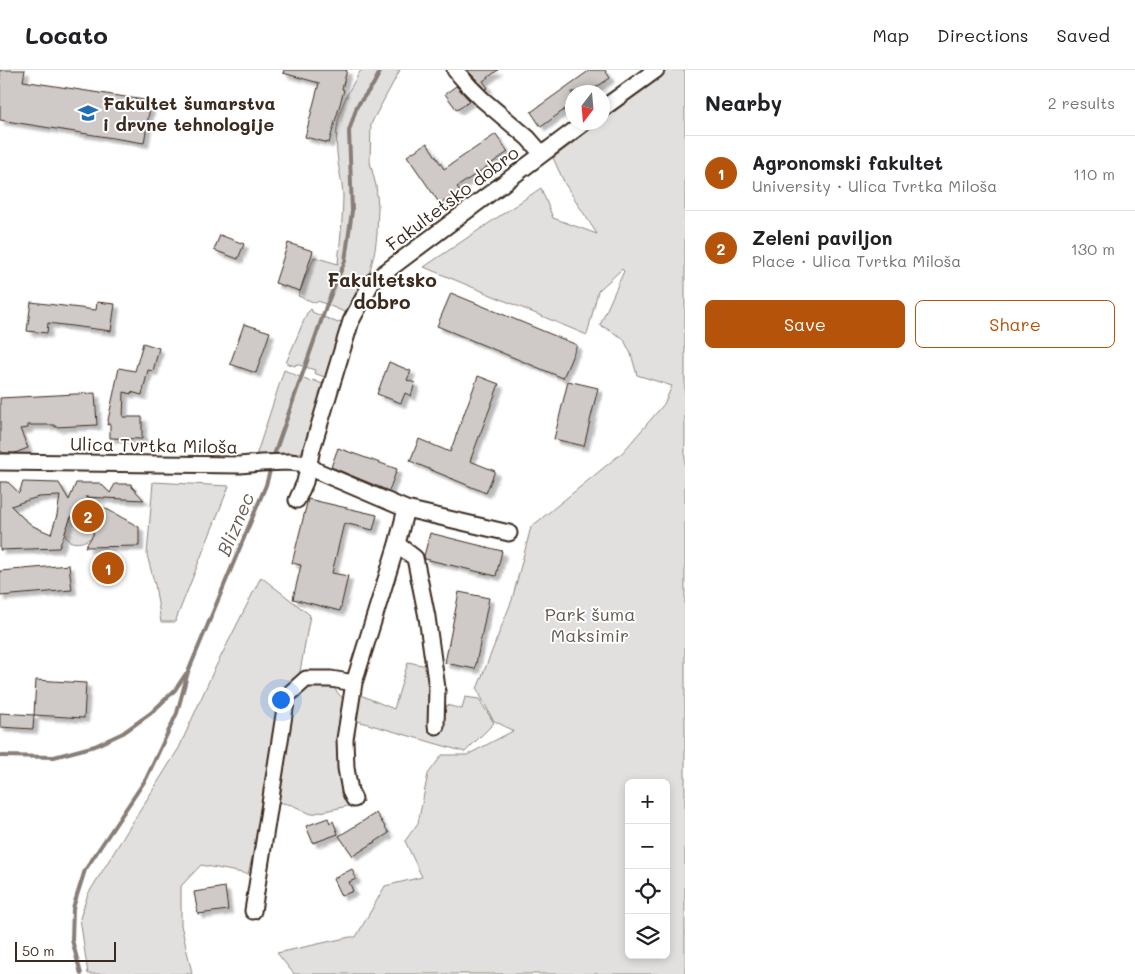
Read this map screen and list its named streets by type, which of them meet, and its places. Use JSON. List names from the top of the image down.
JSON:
{
  "streets": {
    "street": ["Fakultetsko dobro", "Ulica Tvrtka Miloša"]
  },
  "crossings": [
    ["Fakultetsko dobro", "Ulica Tvrtka Miloša"]
  ],
  "districts": ["Fakultetsko dobro"],
  "water": ["Bliznec"],
  "parks": ["Park šuma Maksimir"],
  "places": {
    "school or university": ["Fakultet šumarstva i drvne tehnologije"]
  },
  "scale_bar": "50 m",
  "north": "bottom",
  "page": {
    "header": "Locato",
    "nav": ["Map", "Directions", "Saved"],
    "heading": ["Nearby", "2 results"],
    "list": [
      {
        "mark": "1",
        "name": "Agronomski fakultet",
        "note": "University · Ulica Tvrtka Miloša",
        "value": "110 m"
      },
      {
        "mark": "2",
        "name": "Zeleni paviljon",
        "note": "Place · Ulica Tvrtka Miloša",
        "value": "130 m"
      }
    ],
    "buttons": ["Save", "Share"],
    "pins": ["2", "1"],
    "map_buttons": ["+", "−"],
    "scale": "50 m"
  }
}
